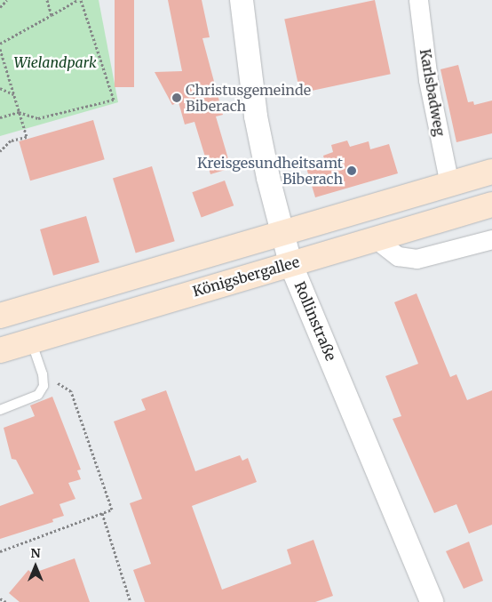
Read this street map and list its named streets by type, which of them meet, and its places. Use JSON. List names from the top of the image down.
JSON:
{
  "streets": {
    "main road": ["Königsbergallee"],
    "street": ["Karlsbadweg", "Rollinstraße"]
  },
  "crossings": [
    ["Königsbergallee", "Rollinstraße"]
  ],
  "parks": ["Wielandpark"],
  "places": ["Christusgemeinde Biberach", "Kreisgesundheitsamt Biberach"],
  "north": "top"
}
